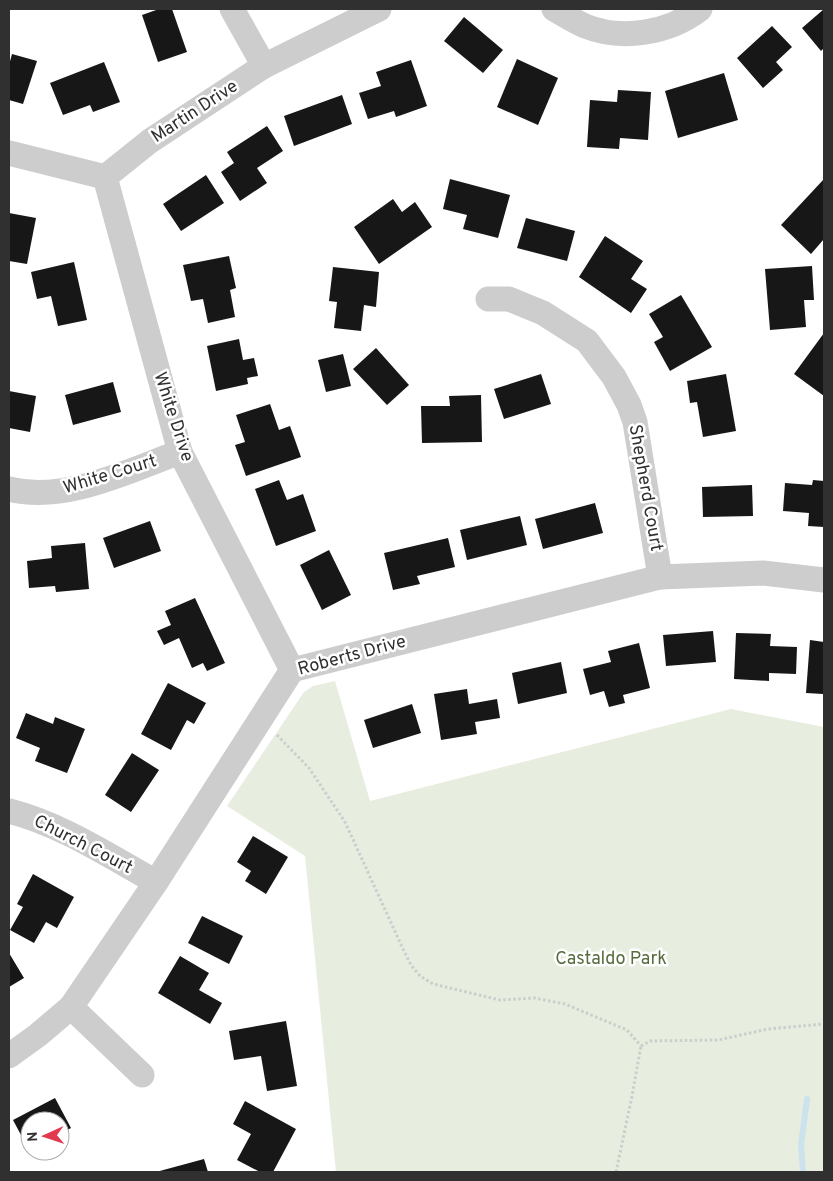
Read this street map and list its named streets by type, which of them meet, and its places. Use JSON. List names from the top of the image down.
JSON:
{
  "streets": {
    "street": [
      "Martin Drive",
      "White Drive",
      "White Court",
      "Shepherd Court",
      "Roberts Drive",
      "Church Court"
    ]
  },
  "crossings": [
    ["Martin Drive", "White Drive"],
    ["White Drive", "White Court"],
    ["White Drive", "Roberts Drive"],
    ["Shepherd Court", "Roberts Drive"],
    ["Roberts Drive", "Church Court"]
  ],
  "parks": ["Castaldo Park"],
  "north": "left"
}
